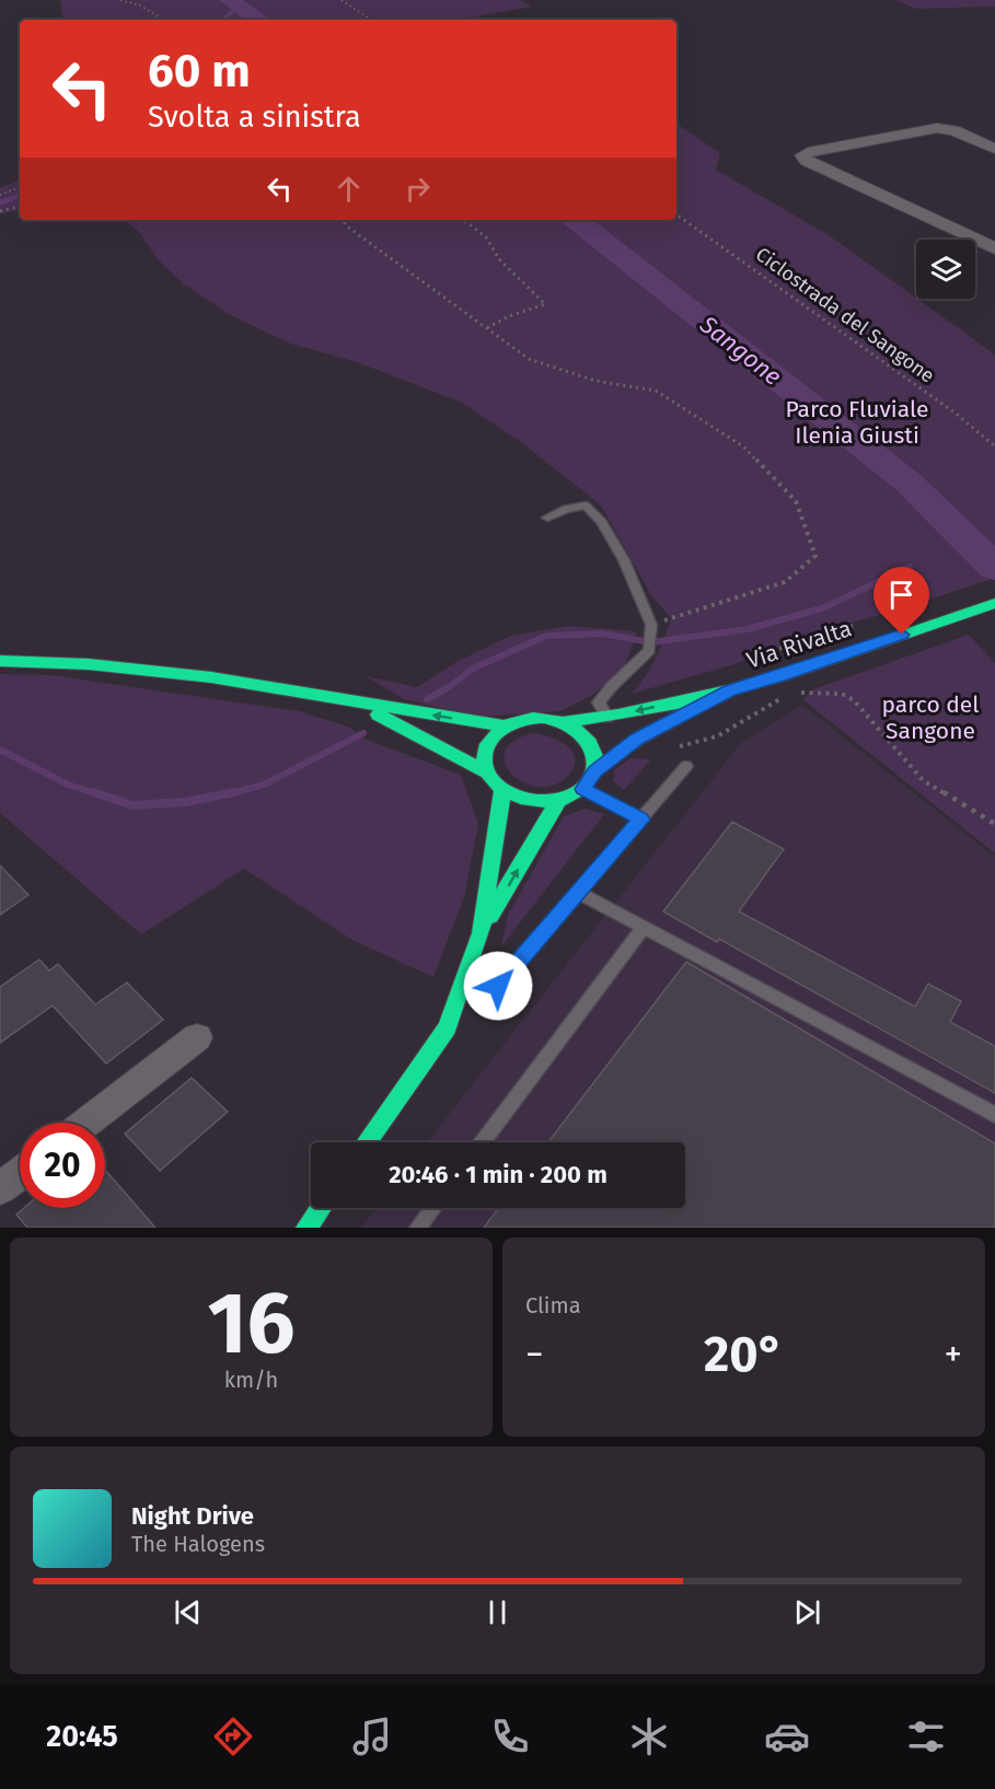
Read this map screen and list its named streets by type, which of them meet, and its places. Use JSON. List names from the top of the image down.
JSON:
{
  "streets": {
    "main road": ["Via Rivalta"],
    "path": ["Ciclostrada del Sangone"]
  },
  "water": ["Sangone"],
  "parks": ["Parco Fluviale Ilenia Giusti", "parco del Sangone"],
  "page": {
    "turn": ["60 m", "Svolta a sinistra"],
    "limit": "20",
    "trip": "20:46 · 1 min · 200 m",
    "tile": [
      ["16", "km/h"],
      "Clima"
    ],
    "heat": ["−", "20°", "+"],
    "song": ["Night Drive", "The Halogens"],
    "tabs": "20:45"
  }
}
